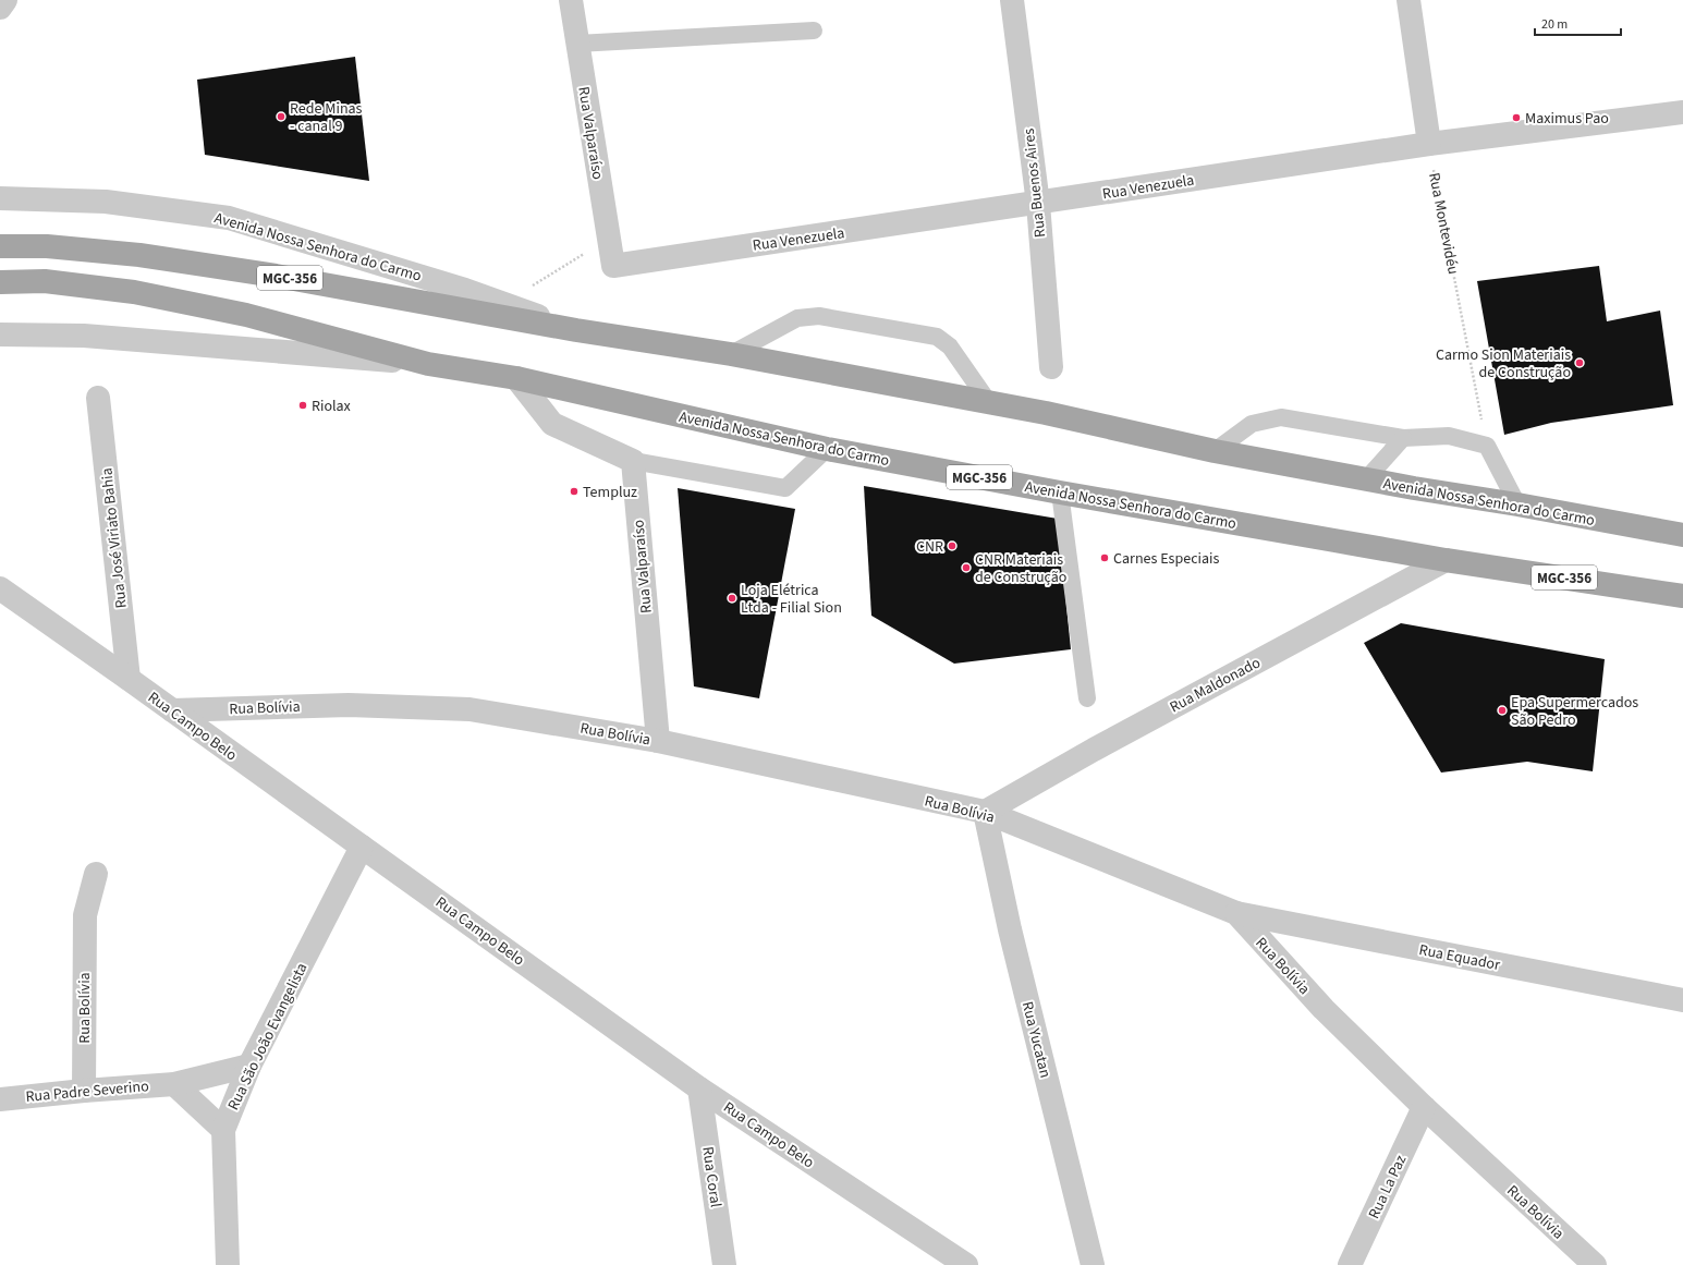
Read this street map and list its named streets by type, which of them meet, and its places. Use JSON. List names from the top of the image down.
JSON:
{
  "streets": {
    "main road": ["Avenida Nossa Senhora do Carmo", "MGC-356"],
    "street": [
      "Rua Valparaíso",
      "Rua Buenos Aires",
      "Rua Venezuela",
      "Rua José Viriato Bahia",
      "Rua Maldonado",
      "Rua Bolívia",
      "Rua Campo Belo",
      "Rua Equador",
      "Rua São João Evangelista",
      "Rua Yucatan",
      "Rua Padre Severino",
      "Rua Coral",
      "Rua La Paz"
    ],
    "path": ["Rua Montevidéu"]
  },
  "crossings": [
    ["Rua Valparaíso", "Rua Venezuela"],
    ["Rua Valparaíso", "Rua Bolívia"],
    ["Rua Buenos Aires", "Rua Venezuela"],
    ["Rua Venezuela", "Rua Montevidéu"],
    ["Avenida Nossa Senhora do Carmo", "Rua Maldonado"],
    ["Rua José Viriato Bahia", "Rua Campo Belo"],
    ["Rua Maldonado", "Rua Bolívia"],
    ["Rua Maldonado", "Rua Yucatan"],
    ["Rua Bolívia", "Rua Campo Belo"],
    ["Rua Bolívia", "Rua Equador"],
    ["Rua Bolívia", "Rua Yucatan"],
    ["Rua Bolívia", "Rua Padre Severino"],
    ["Rua Bolívia", "Rua La Paz"],
    ["Rua Campo Belo", "Rua São João Evangelista"],
    ["Rua Campo Belo", "Rua Coral"],
    ["Rua São João Evangelista", "Rua Padre Severino"]
  ],
  "places": [
    "Rede Minas - canal 9",
    "Maximus Pao",
    "Carmo Sion Materiais de Construção",
    "Riolax",
    "Templuz",
    "CNR",
    "Carnes Especiais",
    "CNR Materiais de Construção",
    "Loja Elétrica Ltda - Filial Sion",
    "Epa Supermercados São Pedro"
  ],
  "scale_bar": "20 m"
}
